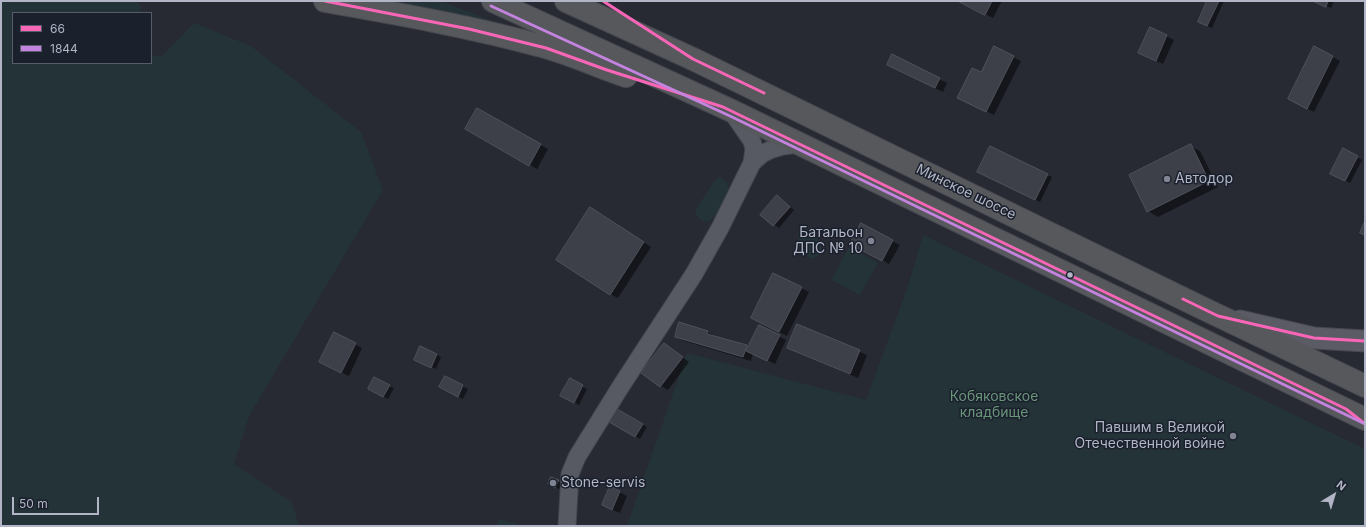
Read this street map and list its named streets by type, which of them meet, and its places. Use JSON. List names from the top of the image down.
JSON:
{
  "streets": {
    "highway": ["Минское шоссе"]
  },
  "parks": ["Кобяковское кладбище"],
  "places": [
    "Автодор",
    "Батальон ДПС № 10",
    "Павшим в Великой Отечественной войне",
    "Stone-servis"
  ],
  "lines": ["transit line 66", "transit line 1844"],
  "legend": ["66", "1844"],
  "scale_bar": "50 m",
  "north": "top right"
}
